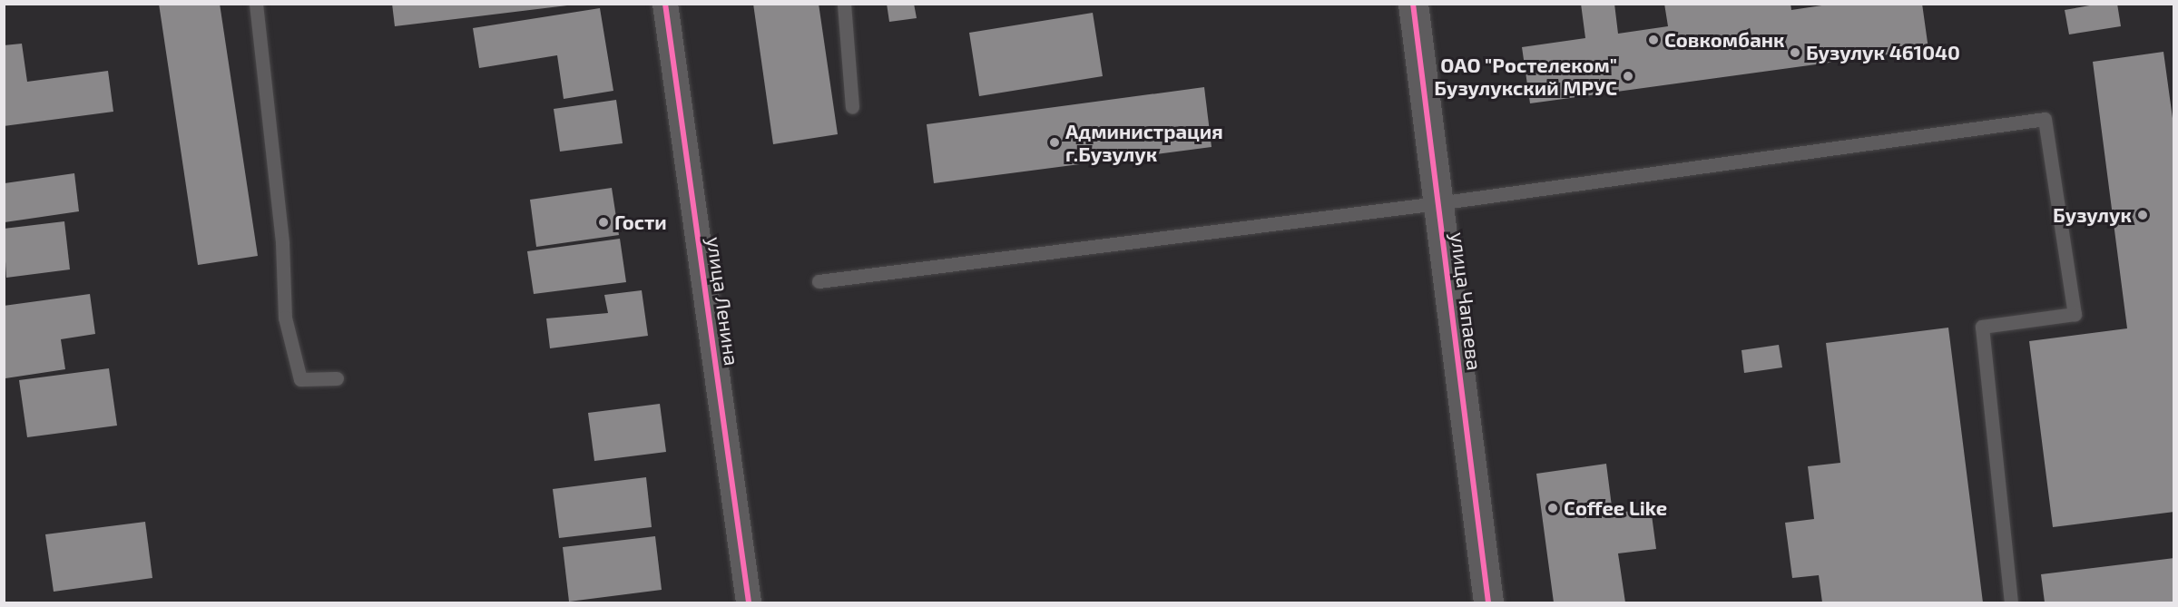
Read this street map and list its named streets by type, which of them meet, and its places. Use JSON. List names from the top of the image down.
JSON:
{
  "streets": {
    "street": ["улица Ленина", "улица Чапаева"]
  },
  "places": [
    "Совкомбанк",
    "Бузулук 461040",
    "ОАО \"Ростелеком\" Бузулукский МРУС",
    "Администрация г.Бузулук",
    "Бузулук",
    "Гости",
    "Coffee Like"
  ]
}
